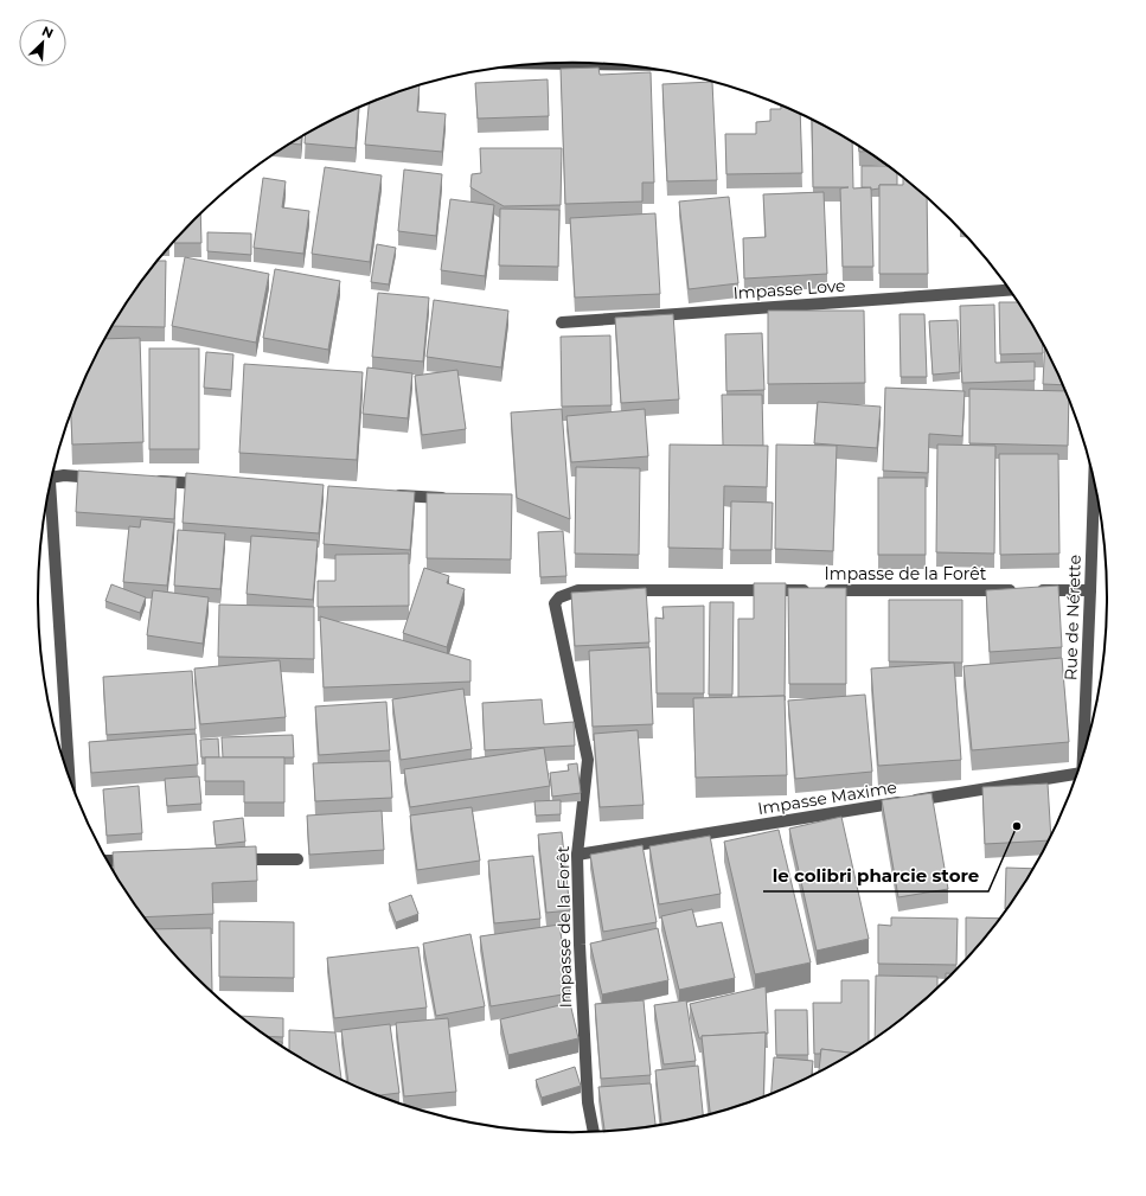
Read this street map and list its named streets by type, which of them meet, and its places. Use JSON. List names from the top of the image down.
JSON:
{
  "streets": {
    "street": [
      "Impasse Love",
      "Impasse de la Forêt",
      "Rue de Nérette",
      "Impasse Maxime"
    ]
  },
  "crossings": [
    ["Impasse de la Forêt", "Rue de Nérette"],
    ["Impasse de la Forêt", "Impasse Maxime"]
  ],
  "places": ["le colibri pharcie store"],
  "north": "top right"
}
